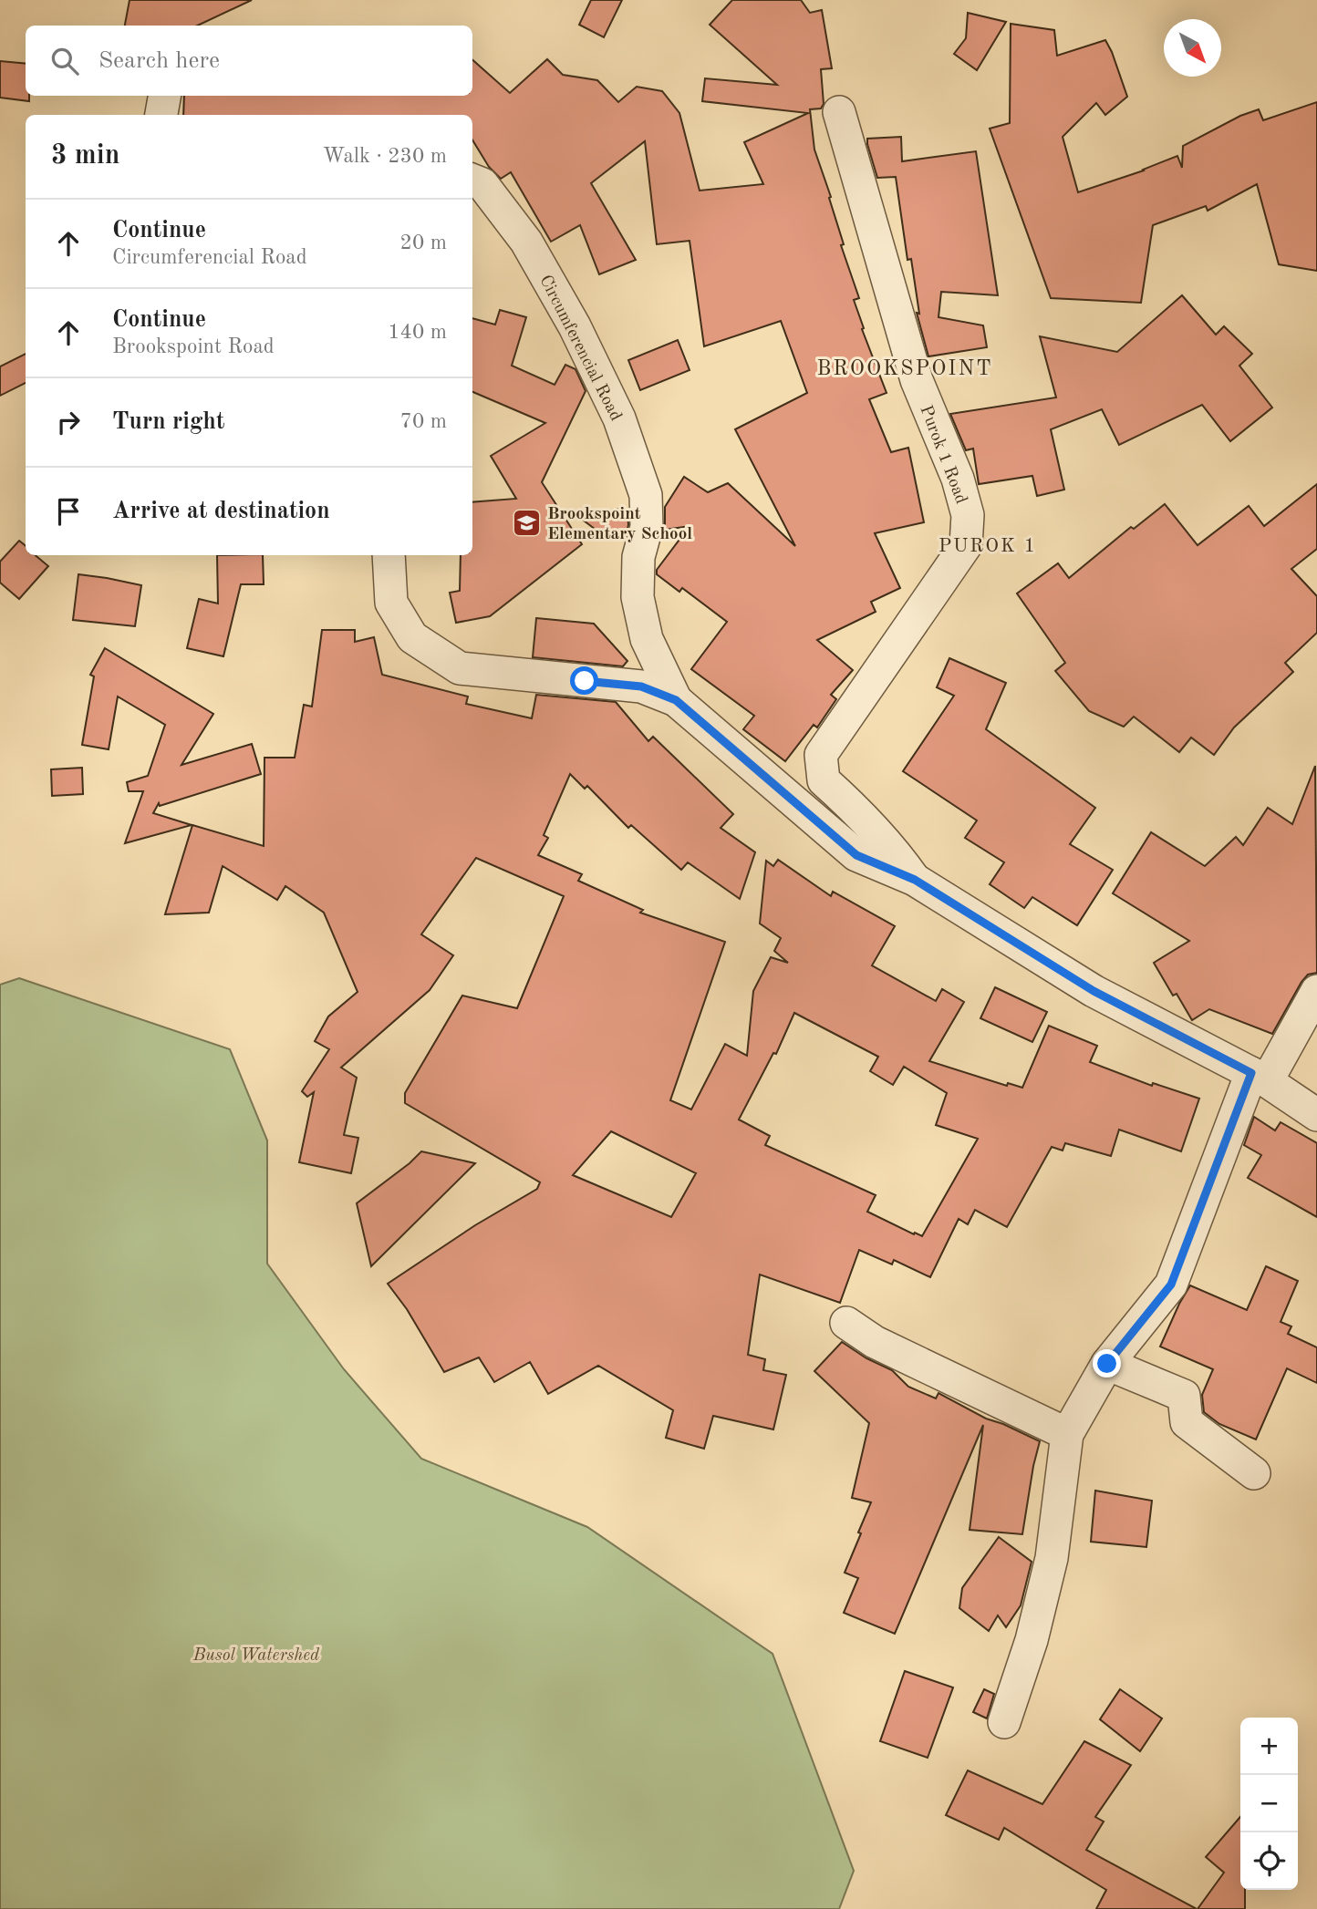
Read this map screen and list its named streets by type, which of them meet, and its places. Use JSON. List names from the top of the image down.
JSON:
{
  "streets": {
    "street": ["Circumferencial Road", "Purok 1 Road"]
  },
  "districts": ["BROOKSPOINT", "PUROK 1"],
  "parks": ["Busol Watershed"],
  "places": {
    "school or university": ["Brookspoint Elementary School"]
  },
  "north": "bottom right",
  "page": {
    "search": "Search here",
    "heading": ["3 min", "Walk · 230 m"],
    "list": [
      ["Continue", "Circumferencial Road", "20 m"],
      ["Continue", "Brookspoint Road", "140 m"],
      ["Turn right", "70 m"],
      "Arrive at destination"
    ],
    "map_buttons": ["+", "−"]
  }
}
